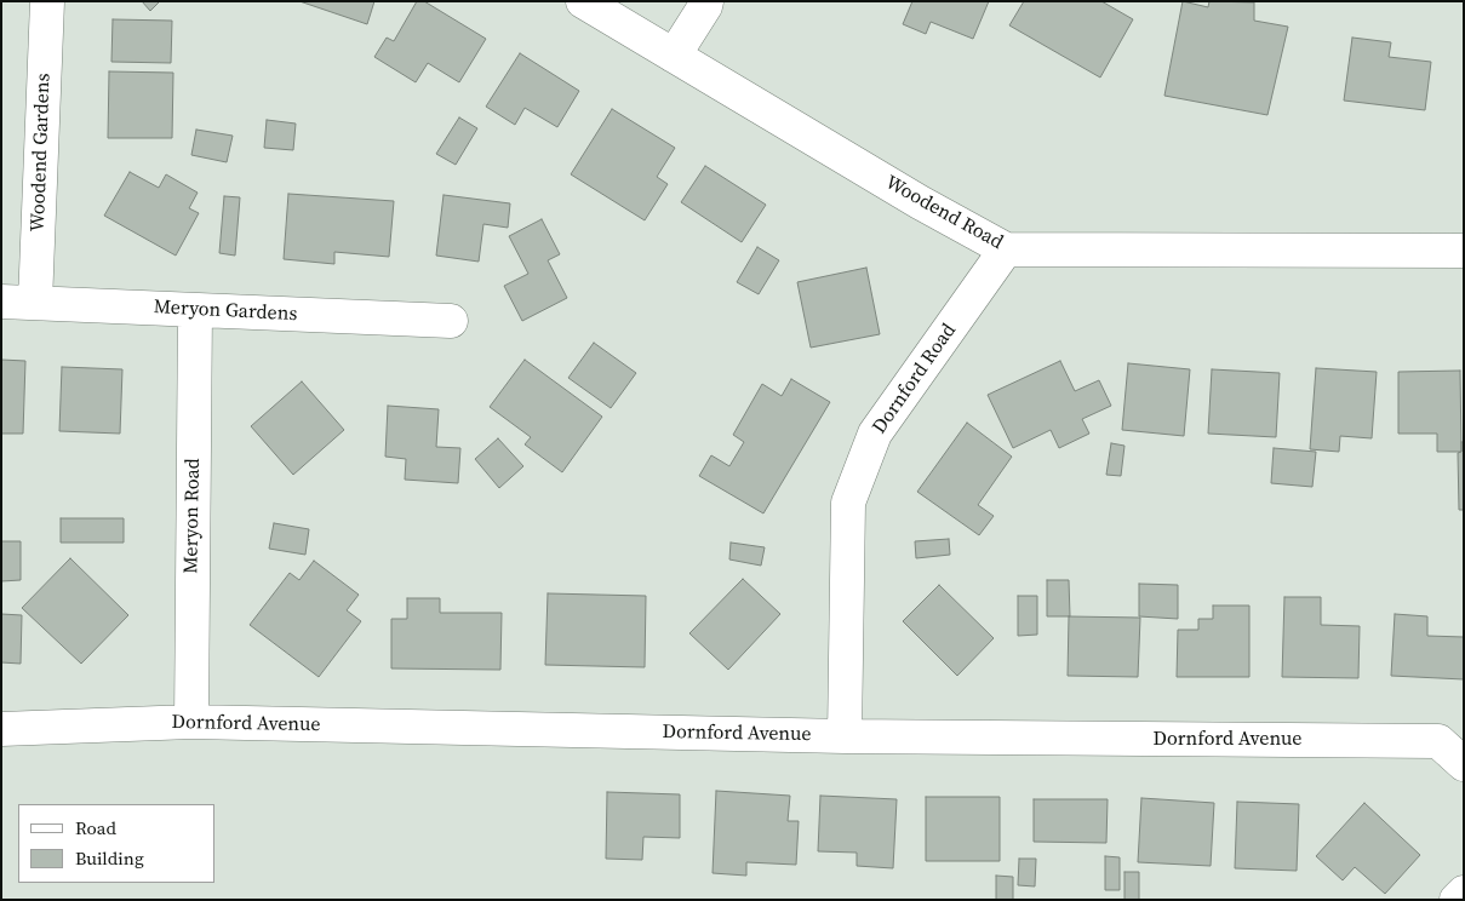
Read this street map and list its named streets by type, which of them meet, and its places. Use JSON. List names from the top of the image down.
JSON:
{
  "streets": {
    "street": [
      "Woodend Gardens",
      "Woodend Road",
      "Meryon Gardens",
      "Dornford Road",
      "Meryon Road",
      "Dornford Avenue"
    ]
  },
  "crossings": [
    ["Woodend Gardens", "Meryon Gardens"],
    ["Woodend Road", "Dornford Road"],
    ["Meryon Gardens", "Meryon Road"],
    ["Dornford Road", "Dornford Avenue"],
    ["Meryon Road", "Dornford Avenue"]
  ],
  "legend": ["Road", "Building"]
}
